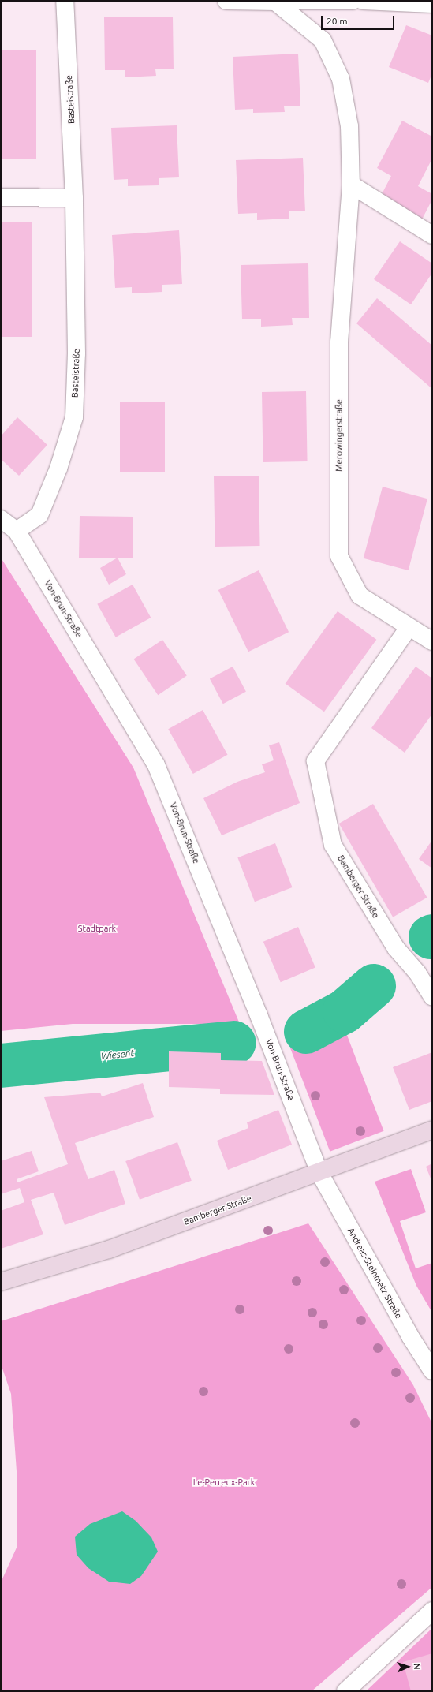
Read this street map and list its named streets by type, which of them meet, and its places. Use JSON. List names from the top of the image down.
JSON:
{
  "streets": {
    "street": [
      "Basteistraße",
      "Merowingerstraße",
      "Von-Brun-Straße",
      "Bamberger Straße",
      "Andreas-Steinmetz-Straße"
    ]
  },
  "crossings": [
    ["Basteistraße", "Von-Brun-Straße"],
    ["Merowingerstraße", "Bamberger Straße"],
    ["Von-Brun-Straße", "Bamberger Straße"],
    ["Von-Brun-Straße", "Andreas-Steinmetz-Straße"],
    ["Bamberger Straße", "Andreas-Steinmetz-Straße"]
  ],
  "water": ["Wiesent"],
  "parks": ["Stadtpark", "Le-Perreux-Park"],
  "scale_bar": "20 m",
  "north": "right"
}
